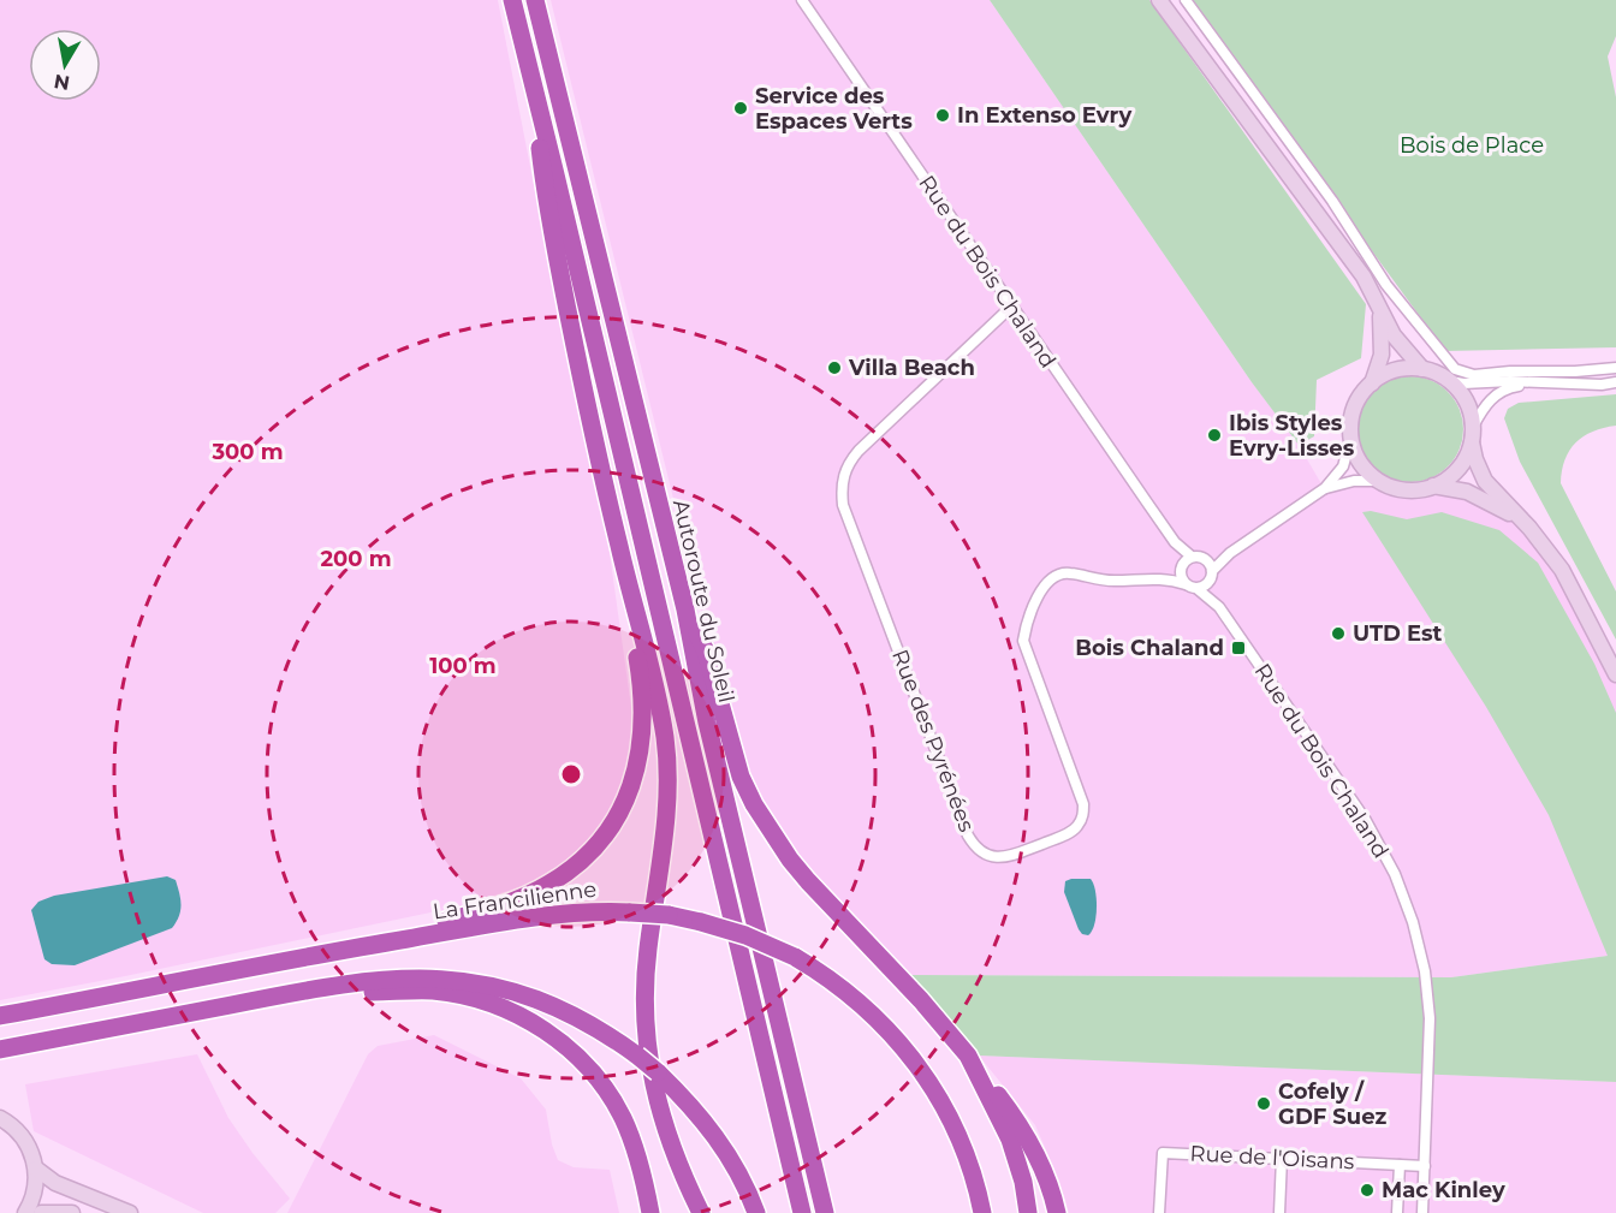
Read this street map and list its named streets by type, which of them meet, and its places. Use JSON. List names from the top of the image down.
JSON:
{
  "streets": {
    "highway": ["Autoroute du Soleil", "La Francilienne"],
    "street": ["Rue du Bois Chaland", "Rue des Pyrénées", "Rue de l'Oisans"]
  },
  "crossings": [
    ["Rue du Bois Chaland", "Rue des Pyrénées"],
    ["Rue du Bois Chaland", "Rue de l'Oisans"]
  ],
  "parks": ["Bois de Place"],
  "places": {
    "other": [
      "Service des Espaces Verts",
      "In Extenso Evry",
      "Villa Beach",
      "Ibis Styles Evry-Lisses",
      "UTD Est",
      "Cofely / GDF Suez",
      "Mac Kinley"
    ],
    "transit": ["Bois Chaland"]
  },
  "north": "bottom",
  "rings": ["300 m", "200 m", "100 m"]
}
